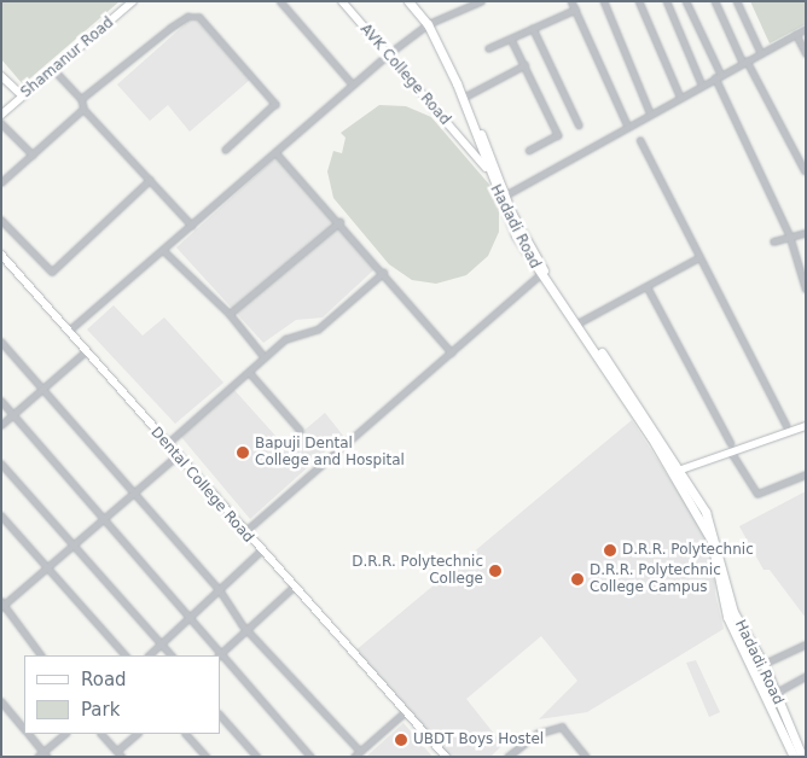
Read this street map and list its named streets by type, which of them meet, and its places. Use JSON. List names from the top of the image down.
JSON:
{
  "streets": {
    "main road": ["Hadadi Road"],
    "street": ["Shamanur Road", "AVK College Road", "Dental College Road"]
  },
  "crossings": [
    ["AVK College Road", "Hadadi Road"]
  ],
  "places": [
    "Bapuji Dental College and Hospital",
    "D.R.R. Polytechnic",
    "D.R.R. Polytechnic College",
    "D.R.R. Polytechnic College Campus",
    "UBDT Boys Hostel"
  ],
  "legend": ["Road", "Park"]
}
